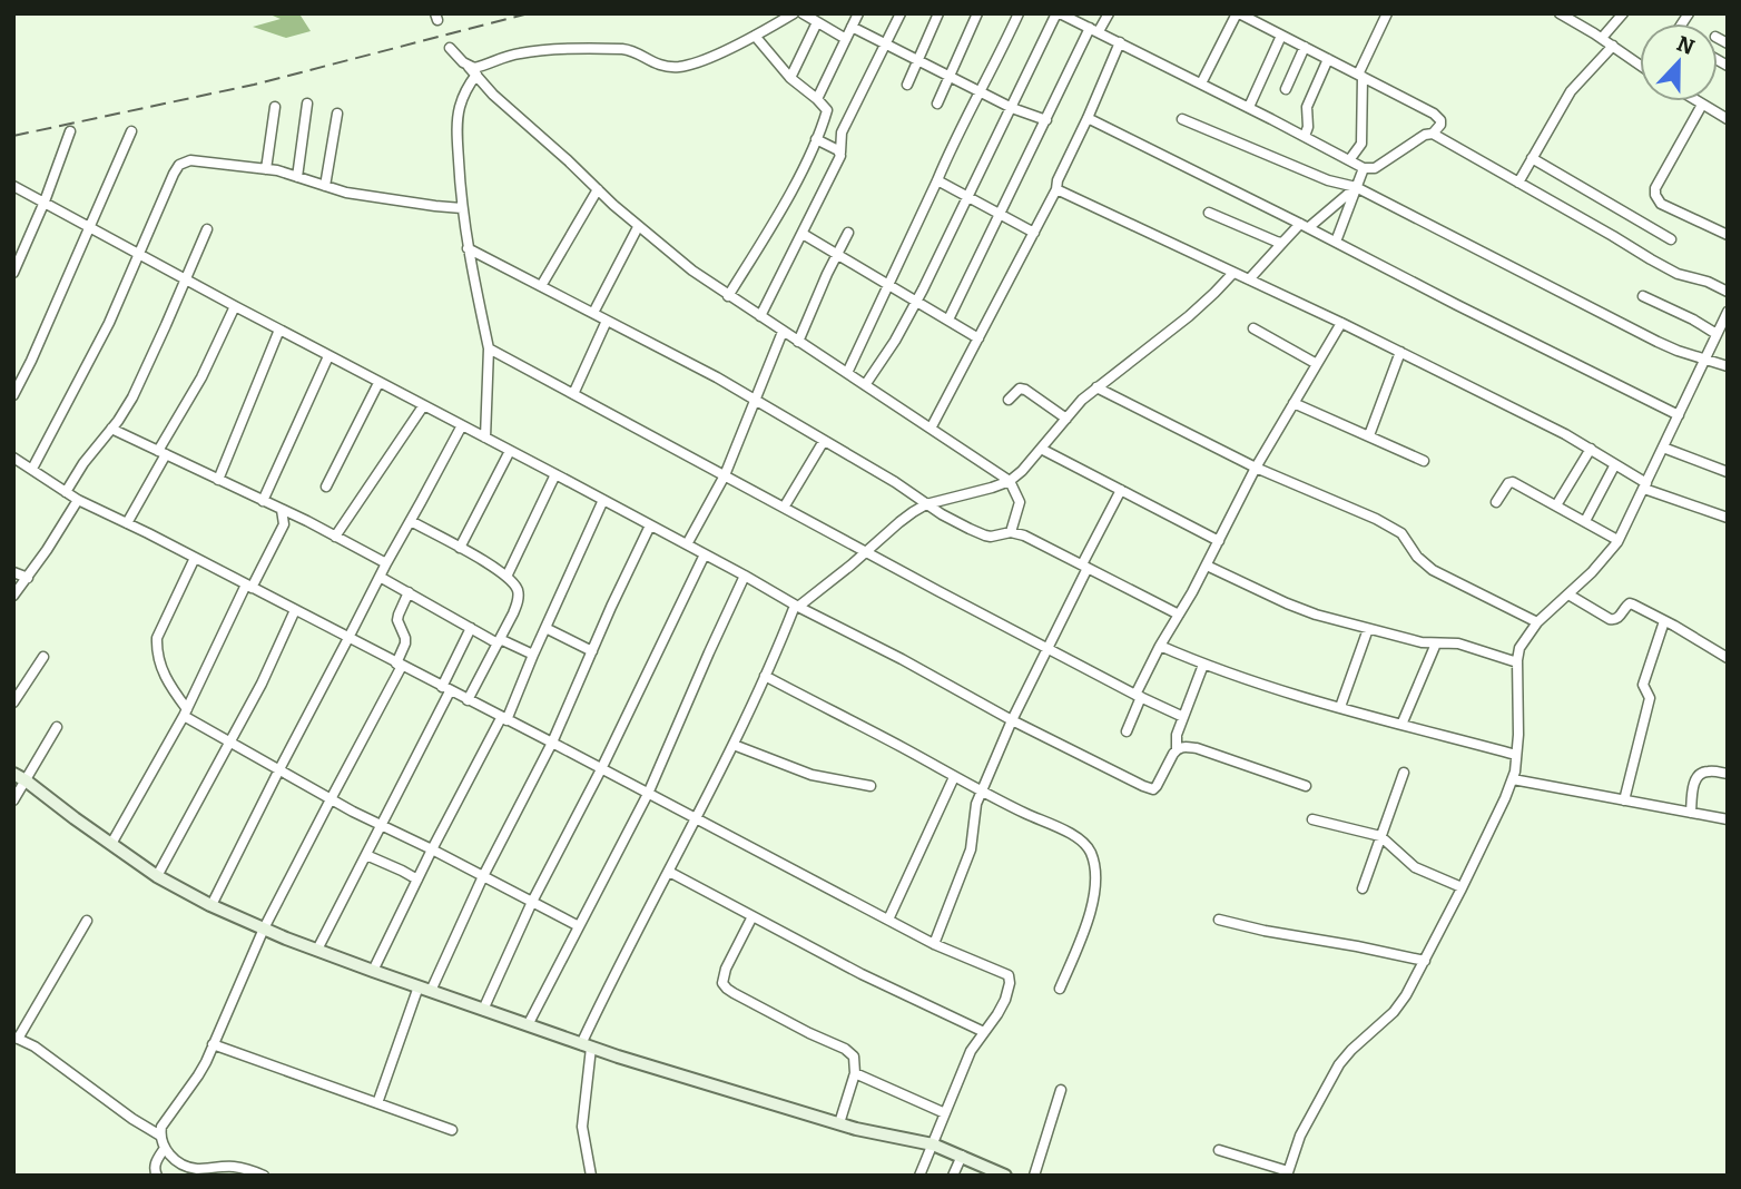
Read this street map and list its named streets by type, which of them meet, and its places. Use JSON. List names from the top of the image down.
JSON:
{
  "north": "top"
}
